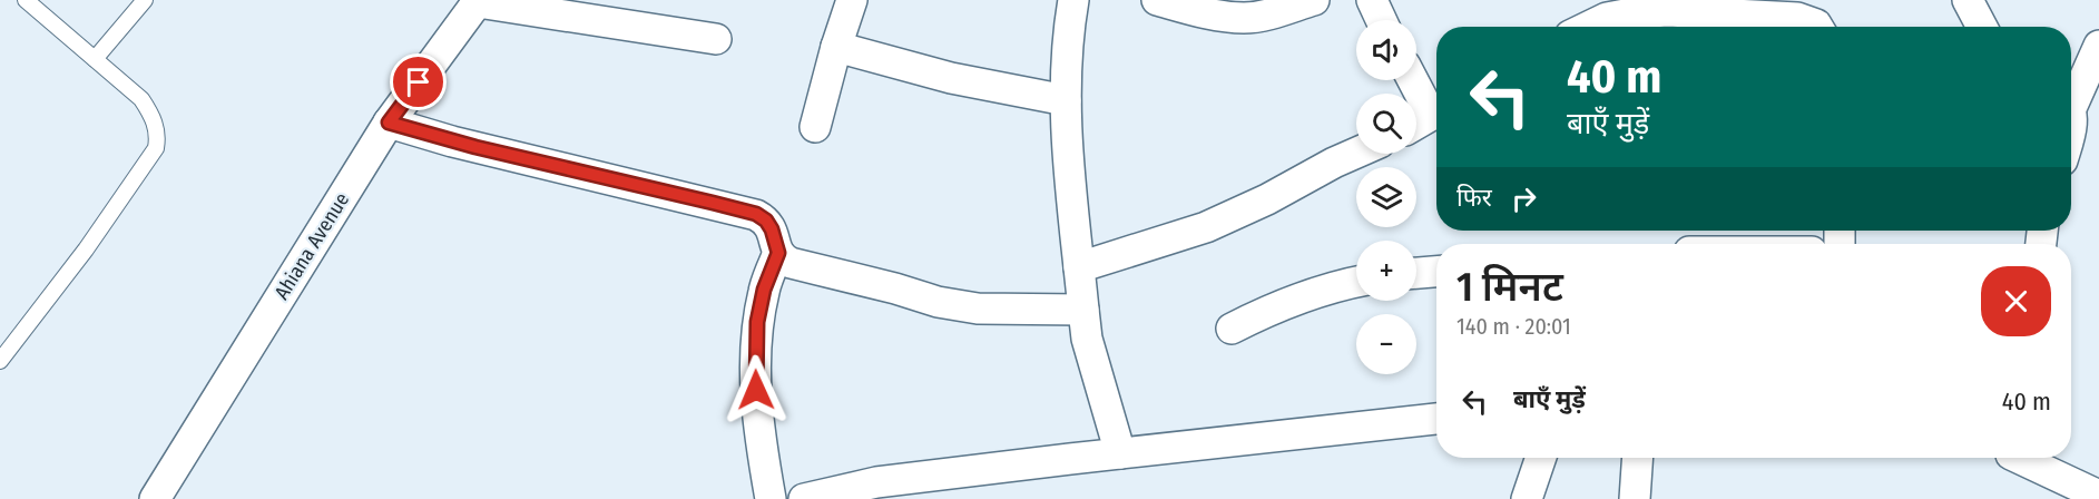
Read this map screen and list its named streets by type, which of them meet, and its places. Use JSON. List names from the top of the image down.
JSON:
{
  "streets": {
    "street": ["Ahiana Avenue"]
  },
  "page": {
    "map_buttons": ["+", "−"],
    "turn": ["40 m", "बाएँ मुड़ें"],
    "then": "फिर",
    "heading": ["1 मिनट", "140 m · 20:01"],
    "list": [
      {
        "name": "बाएँ मुड़ें",
        "value": "40 m"
      }
    ]
  }
}
